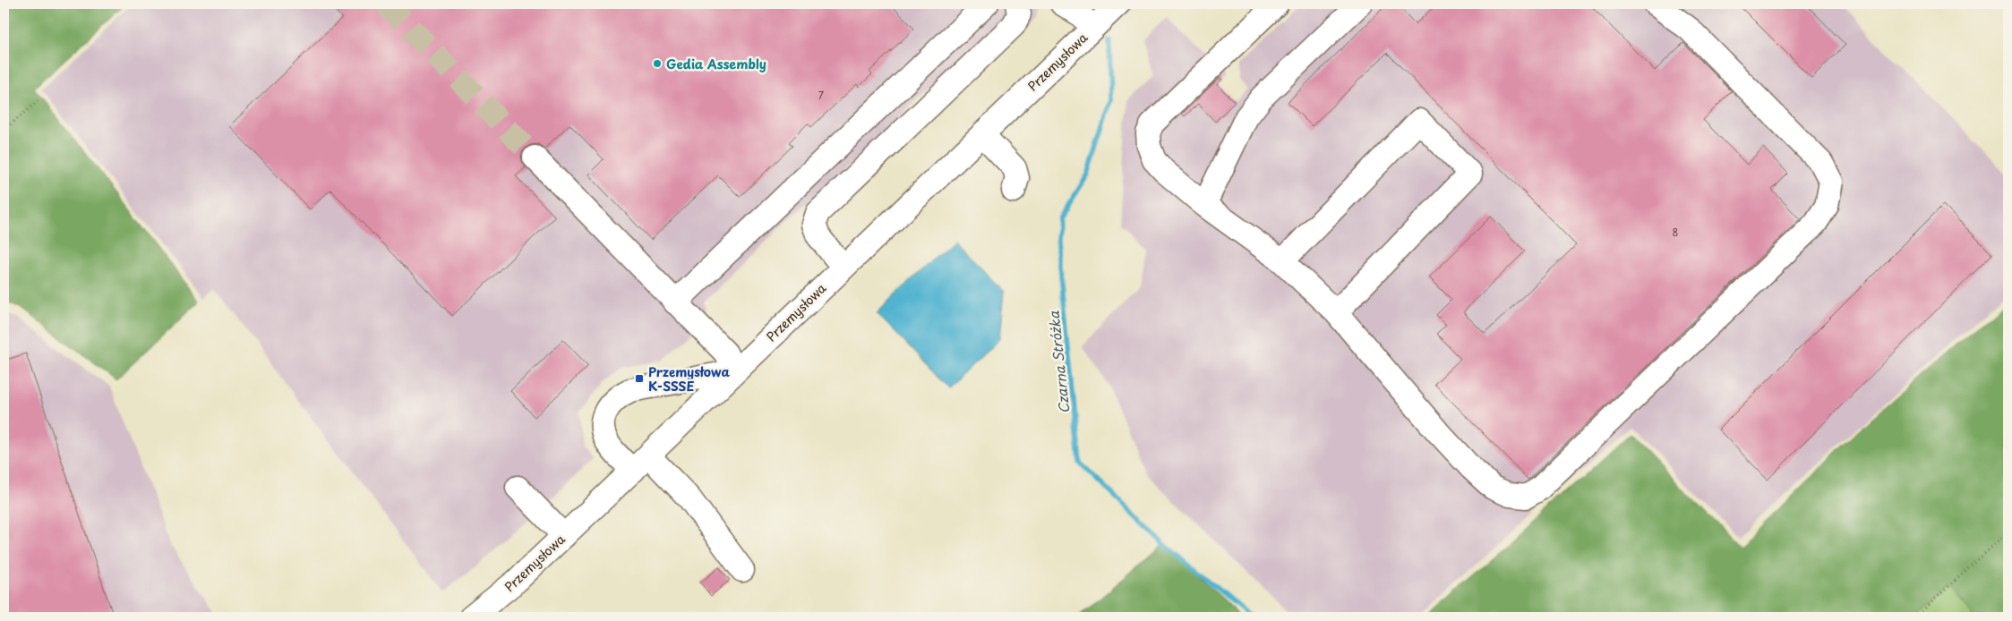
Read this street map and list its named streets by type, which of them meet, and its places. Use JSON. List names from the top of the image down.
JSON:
{
  "streets": {
    "street": ["Przemysłowa"]
  },
  "water": ["Czarna Stróżka"],
  "places": {
    "other": ["Gedia Assembly"],
    "transit": ["Przemysłowa K-SSSE"]
  },
  "house_numbers": ["7", "8"]
}
